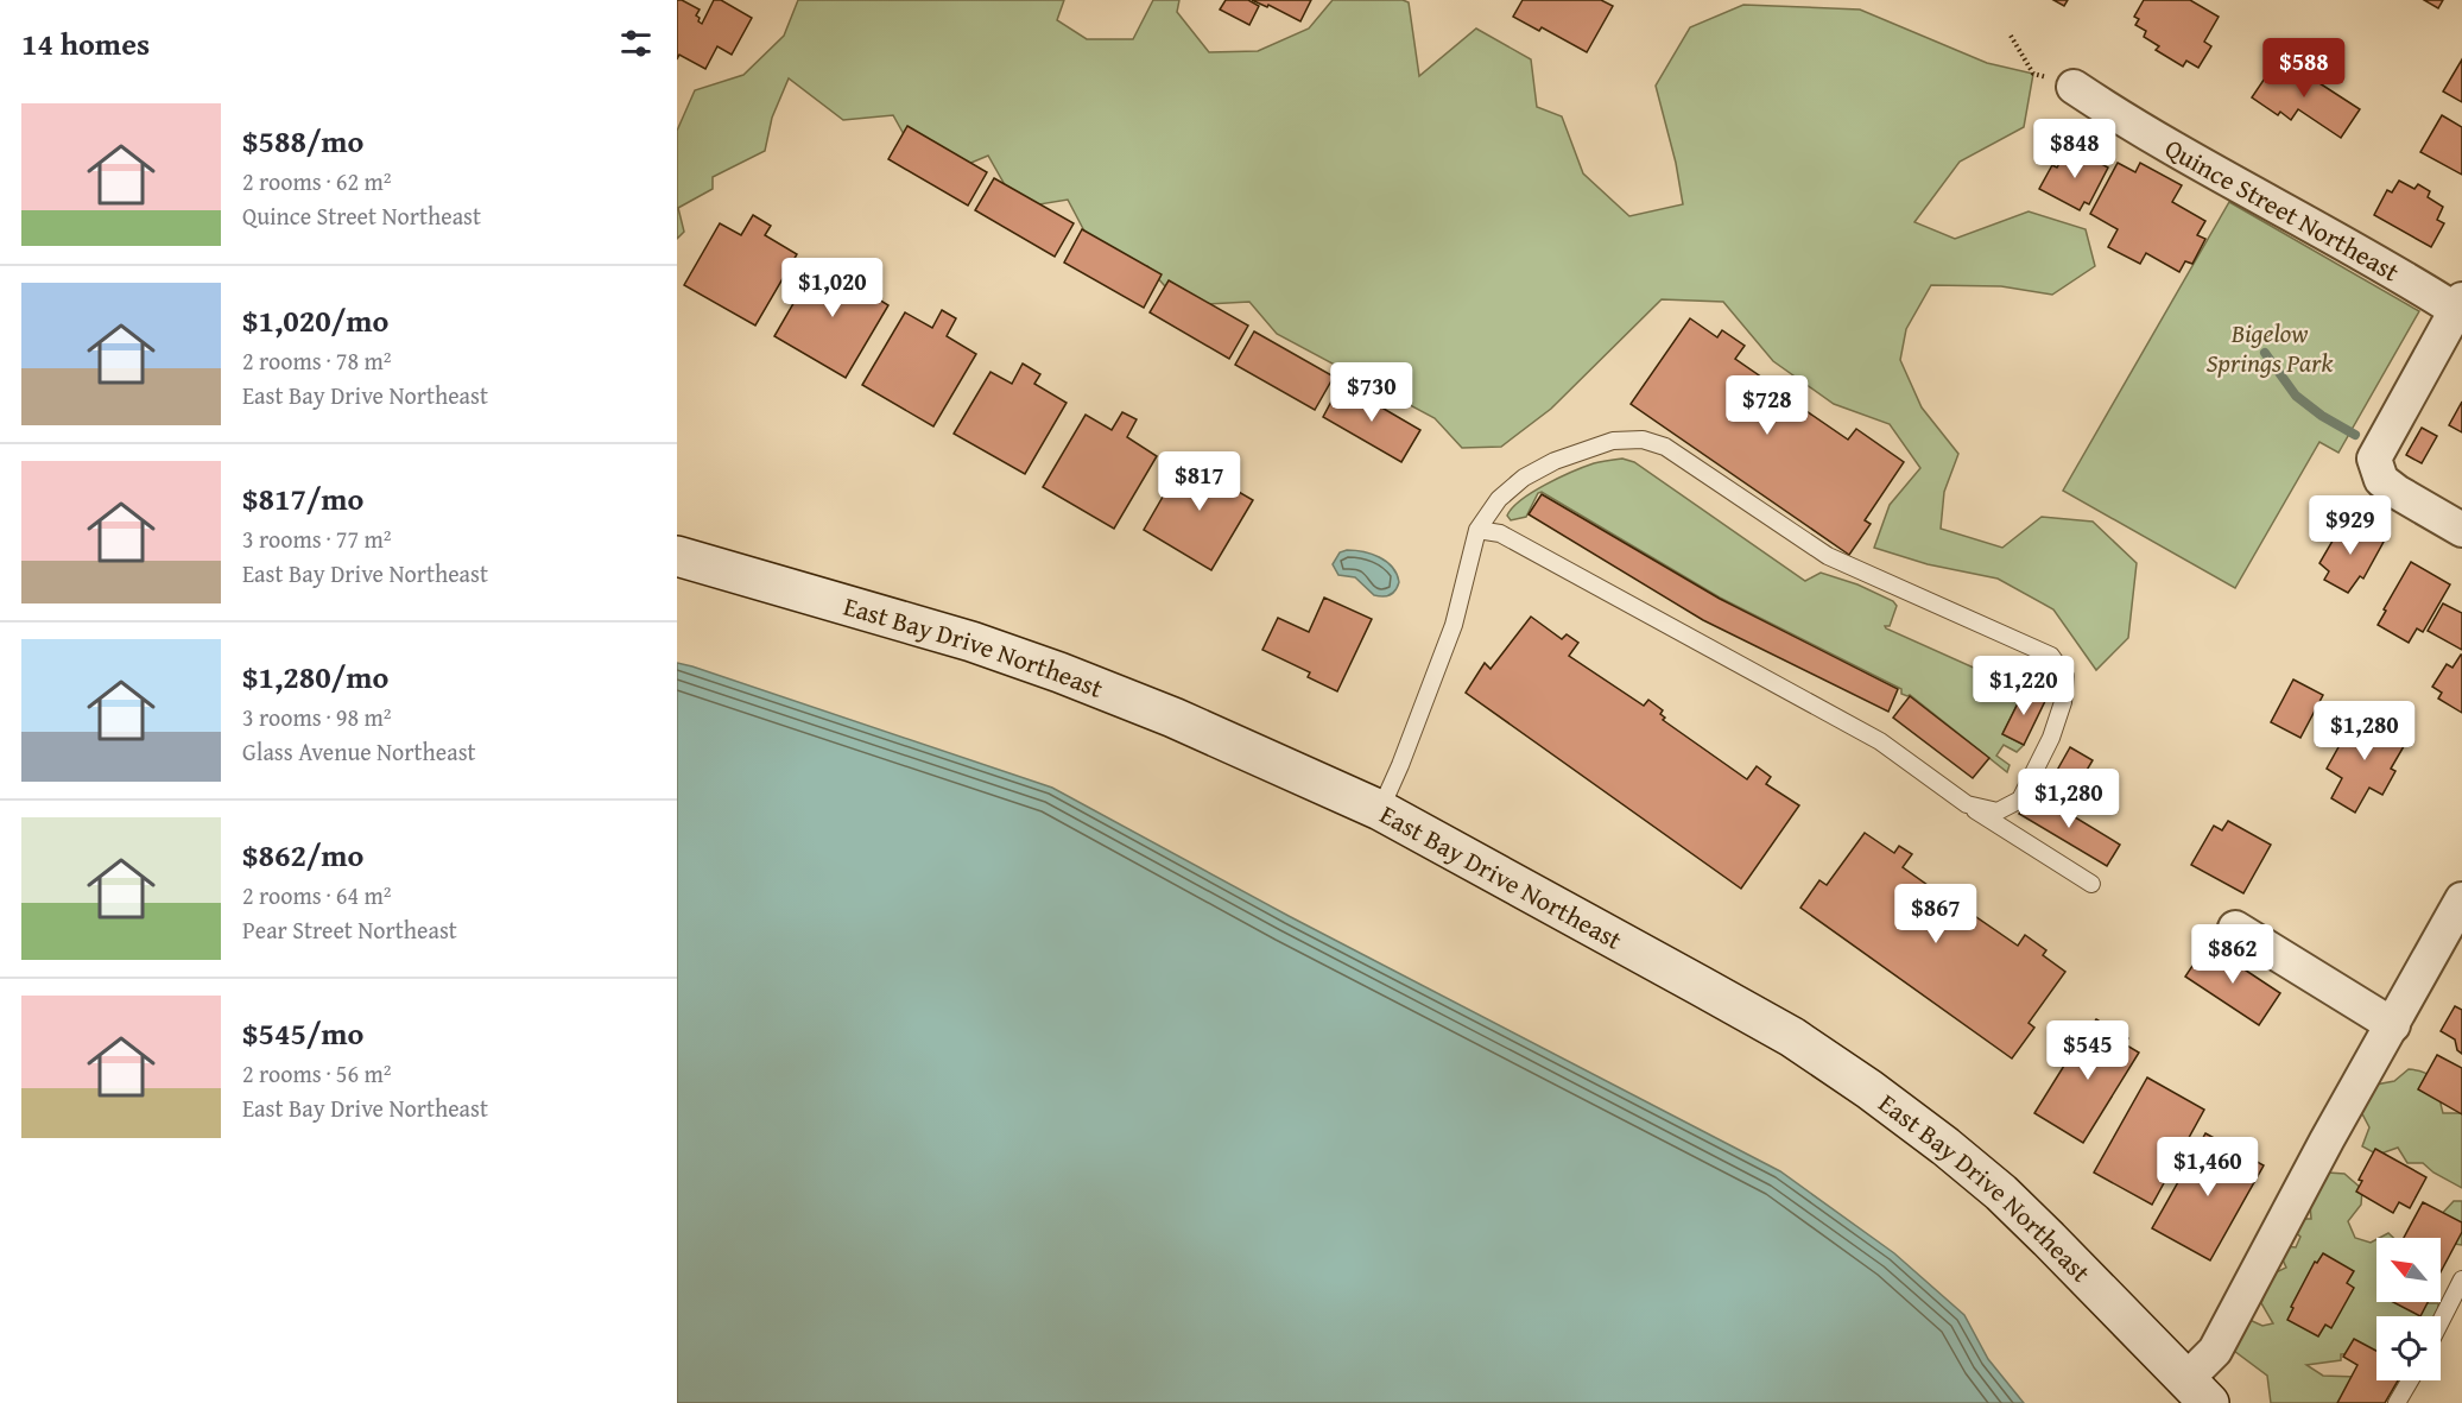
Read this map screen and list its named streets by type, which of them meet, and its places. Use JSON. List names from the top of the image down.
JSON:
{
  "streets": {
    "street": ["Quince Street Northeast", "East Bay Drive Northeast"]
  },
  "parks": ["Bigelow Springs Park"],
  "north": "top left",
  "page": {
    "heading": "14 homes",
    "price": [
      "$588",
      "$848",
      "$1,020",
      "$730",
      "$728",
      "$817",
      "$929",
      "$1,220",
      "$1,280",
      "$1,280",
      "$867",
      "$862",
      "$545",
      "$1,460"
    ],
    "list": [
      {
        "name": "$588/mo",
        "note": "2 rooms · 62 m² · Quince Street Northeast"
      },
      {
        "name": "$1,020/mo",
        "note": "2 rooms · 78 m² · East Bay Drive Northeast"
      },
      {
        "name": "$817/mo",
        "note": "3 rooms · 77 m² · East Bay Drive Northeast"
      },
      {
        "name": "$1,280/mo",
        "note": "3 rooms · 98 m² · Glass Avenue Northeast"
      },
      {
        "name": "$862/mo",
        "note": "2 rooms · 64 m² · Pear Street Northeast"
      },
      {
        "name": "$545/mo",
        "note": "2 rooms · 56 m² · East Bay Drive Northeast"
      }
    ]
  }
}
